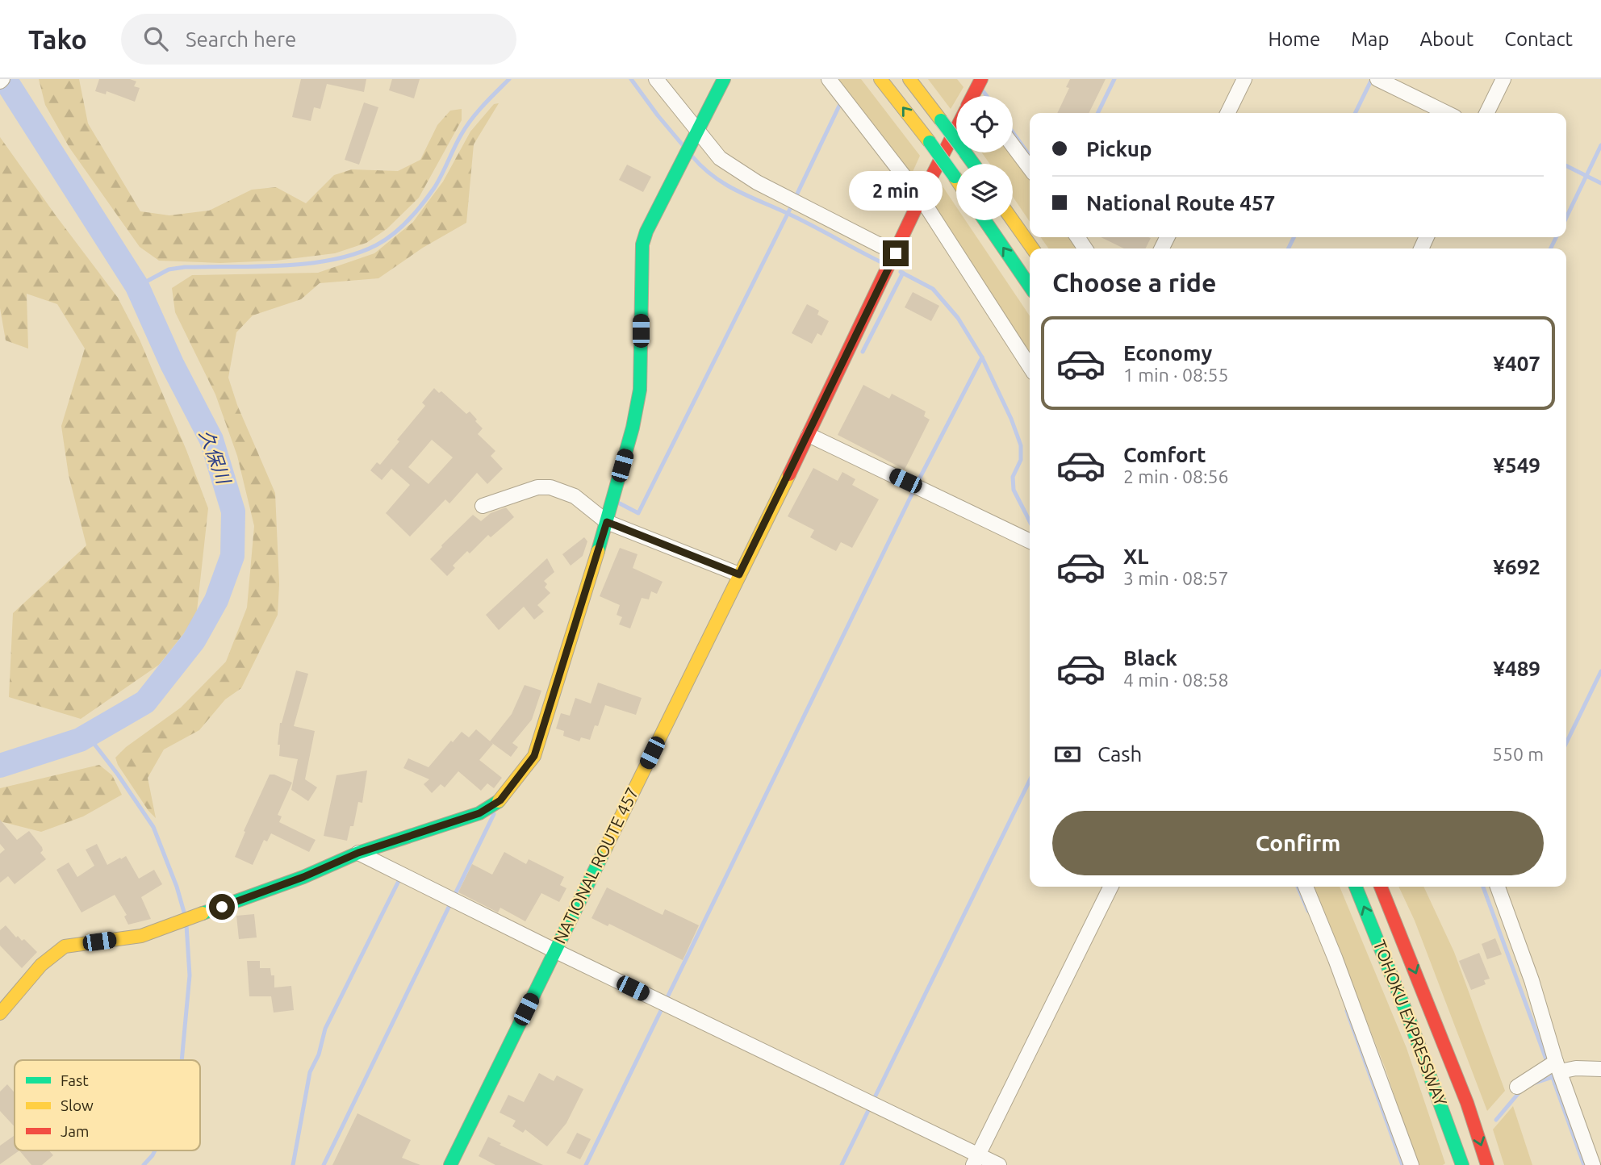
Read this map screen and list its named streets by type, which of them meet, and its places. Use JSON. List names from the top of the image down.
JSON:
{
  "streets": {
    "main road": ["NATIONAL ROUTE 457", "TOHOKU EXPRESSWAY"]
  },
  "water": ["久保川"],
  "legend": ["Fast", "Slow", "Jam"],
  "page": {
    "header": "Tako",
    "search": "Search here",
    "nav": [
      "Home",
      "Map",
      "About",
      "Contact"
    ],
    "banner": ["Pickup", "National Route 457"],
    "bubble": "2 min",
    "heading": "Choose a ride",
    "list": [
      {
        "name": "Economy",
        "note": "1 min · 08:55",
        "value": "¥407"
      },
      {
        "name": "Comfort",
        "note": "2 min · 08:56",
        "value": "¥549"
      },
      {
        "name": "XL",
        "note": "3 min · 08:57",
        "value": "¥692"
      },
      {
        "name": "Black",
        "note": "4 min · 08:58",
        "value": "¥489"
      }
    ],
    "pay": ["Cash", "550 m"],
    "buttons": "Confirm"
  }
}
